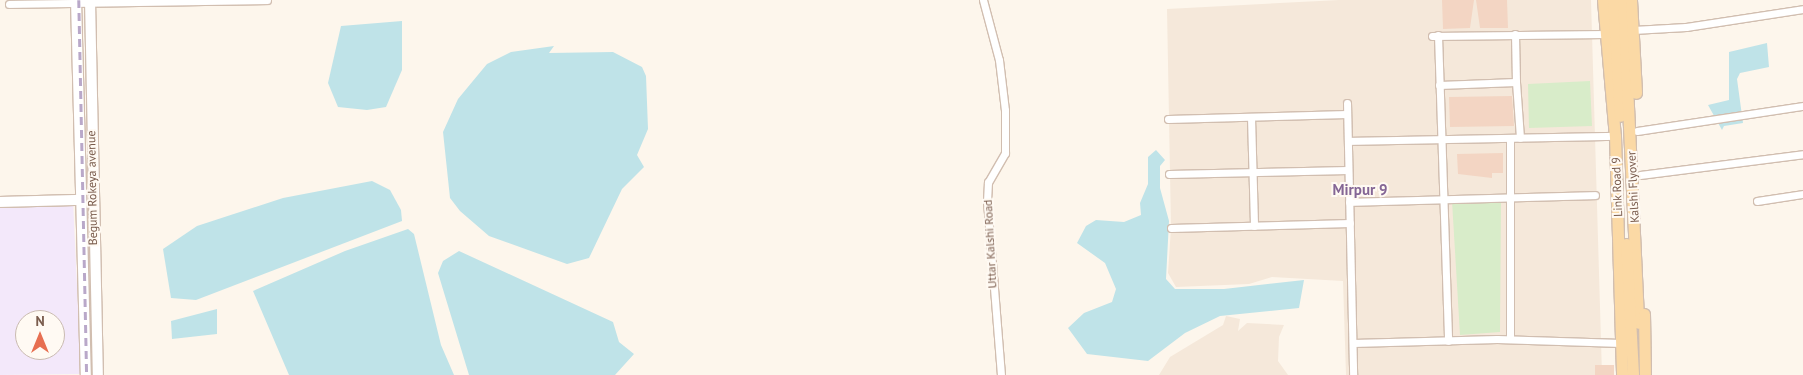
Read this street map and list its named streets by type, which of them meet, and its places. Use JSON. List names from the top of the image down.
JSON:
{
  "streets": {
    "main road": ["Link Road 9", "Kalshi Flyover", "Begum Rokeya avenue"],
    "street": ["Uttar Kalshi Road"]
  },
  "districts": ["Mirpur 9"],
  "north": "top"
}
